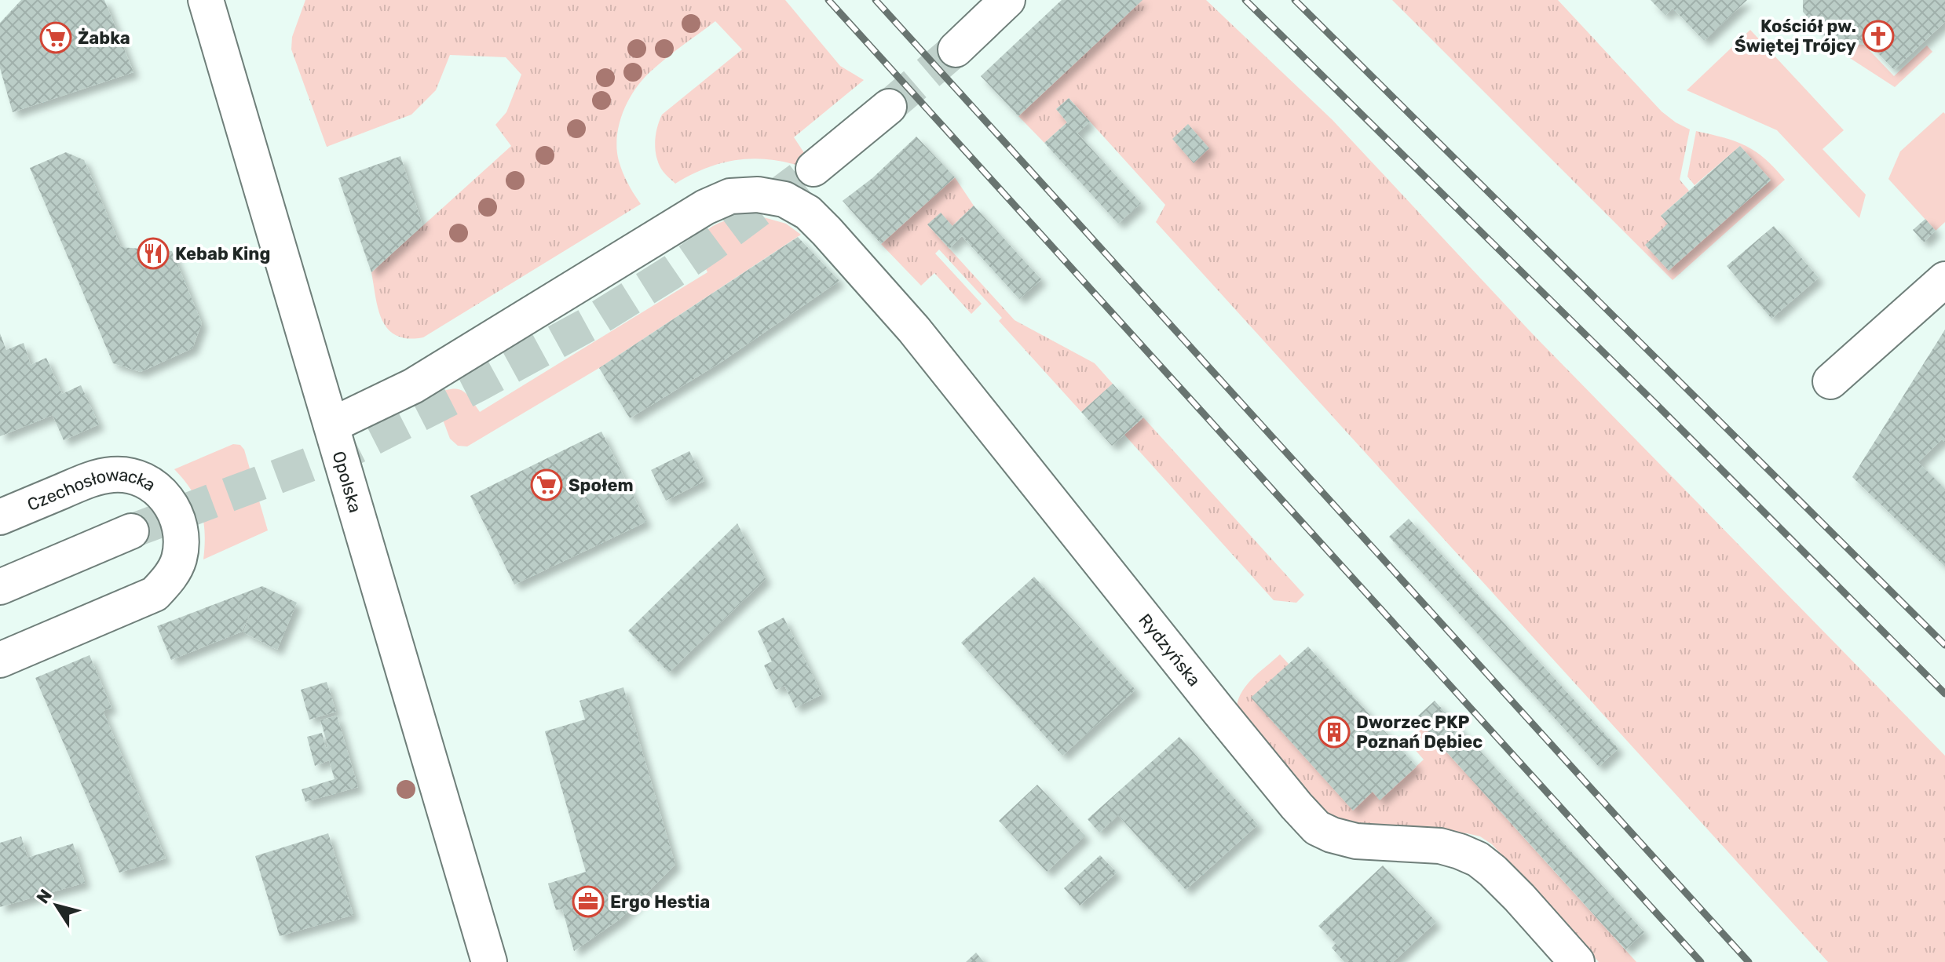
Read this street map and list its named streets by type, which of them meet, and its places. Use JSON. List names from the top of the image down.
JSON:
{
  "streets": {
    "street": ["Opolska", "Czechosłowacka", "Rydzyńska"]
  },
  "crossings": [
    ["Opolska", "Rydzyńska"]
  ],
  "places": {
    "church": ["Kościół pw. Świętej Trójcy"],
    "supermarket": ["Żabka", "Społem"],
    "restaurant": ["Kebab King"],
    "building": ["Dworzec PKP Poznań Dębiec"],
    "office": ["Ergo Hestia"]
  },
  "north": "top left"
}
